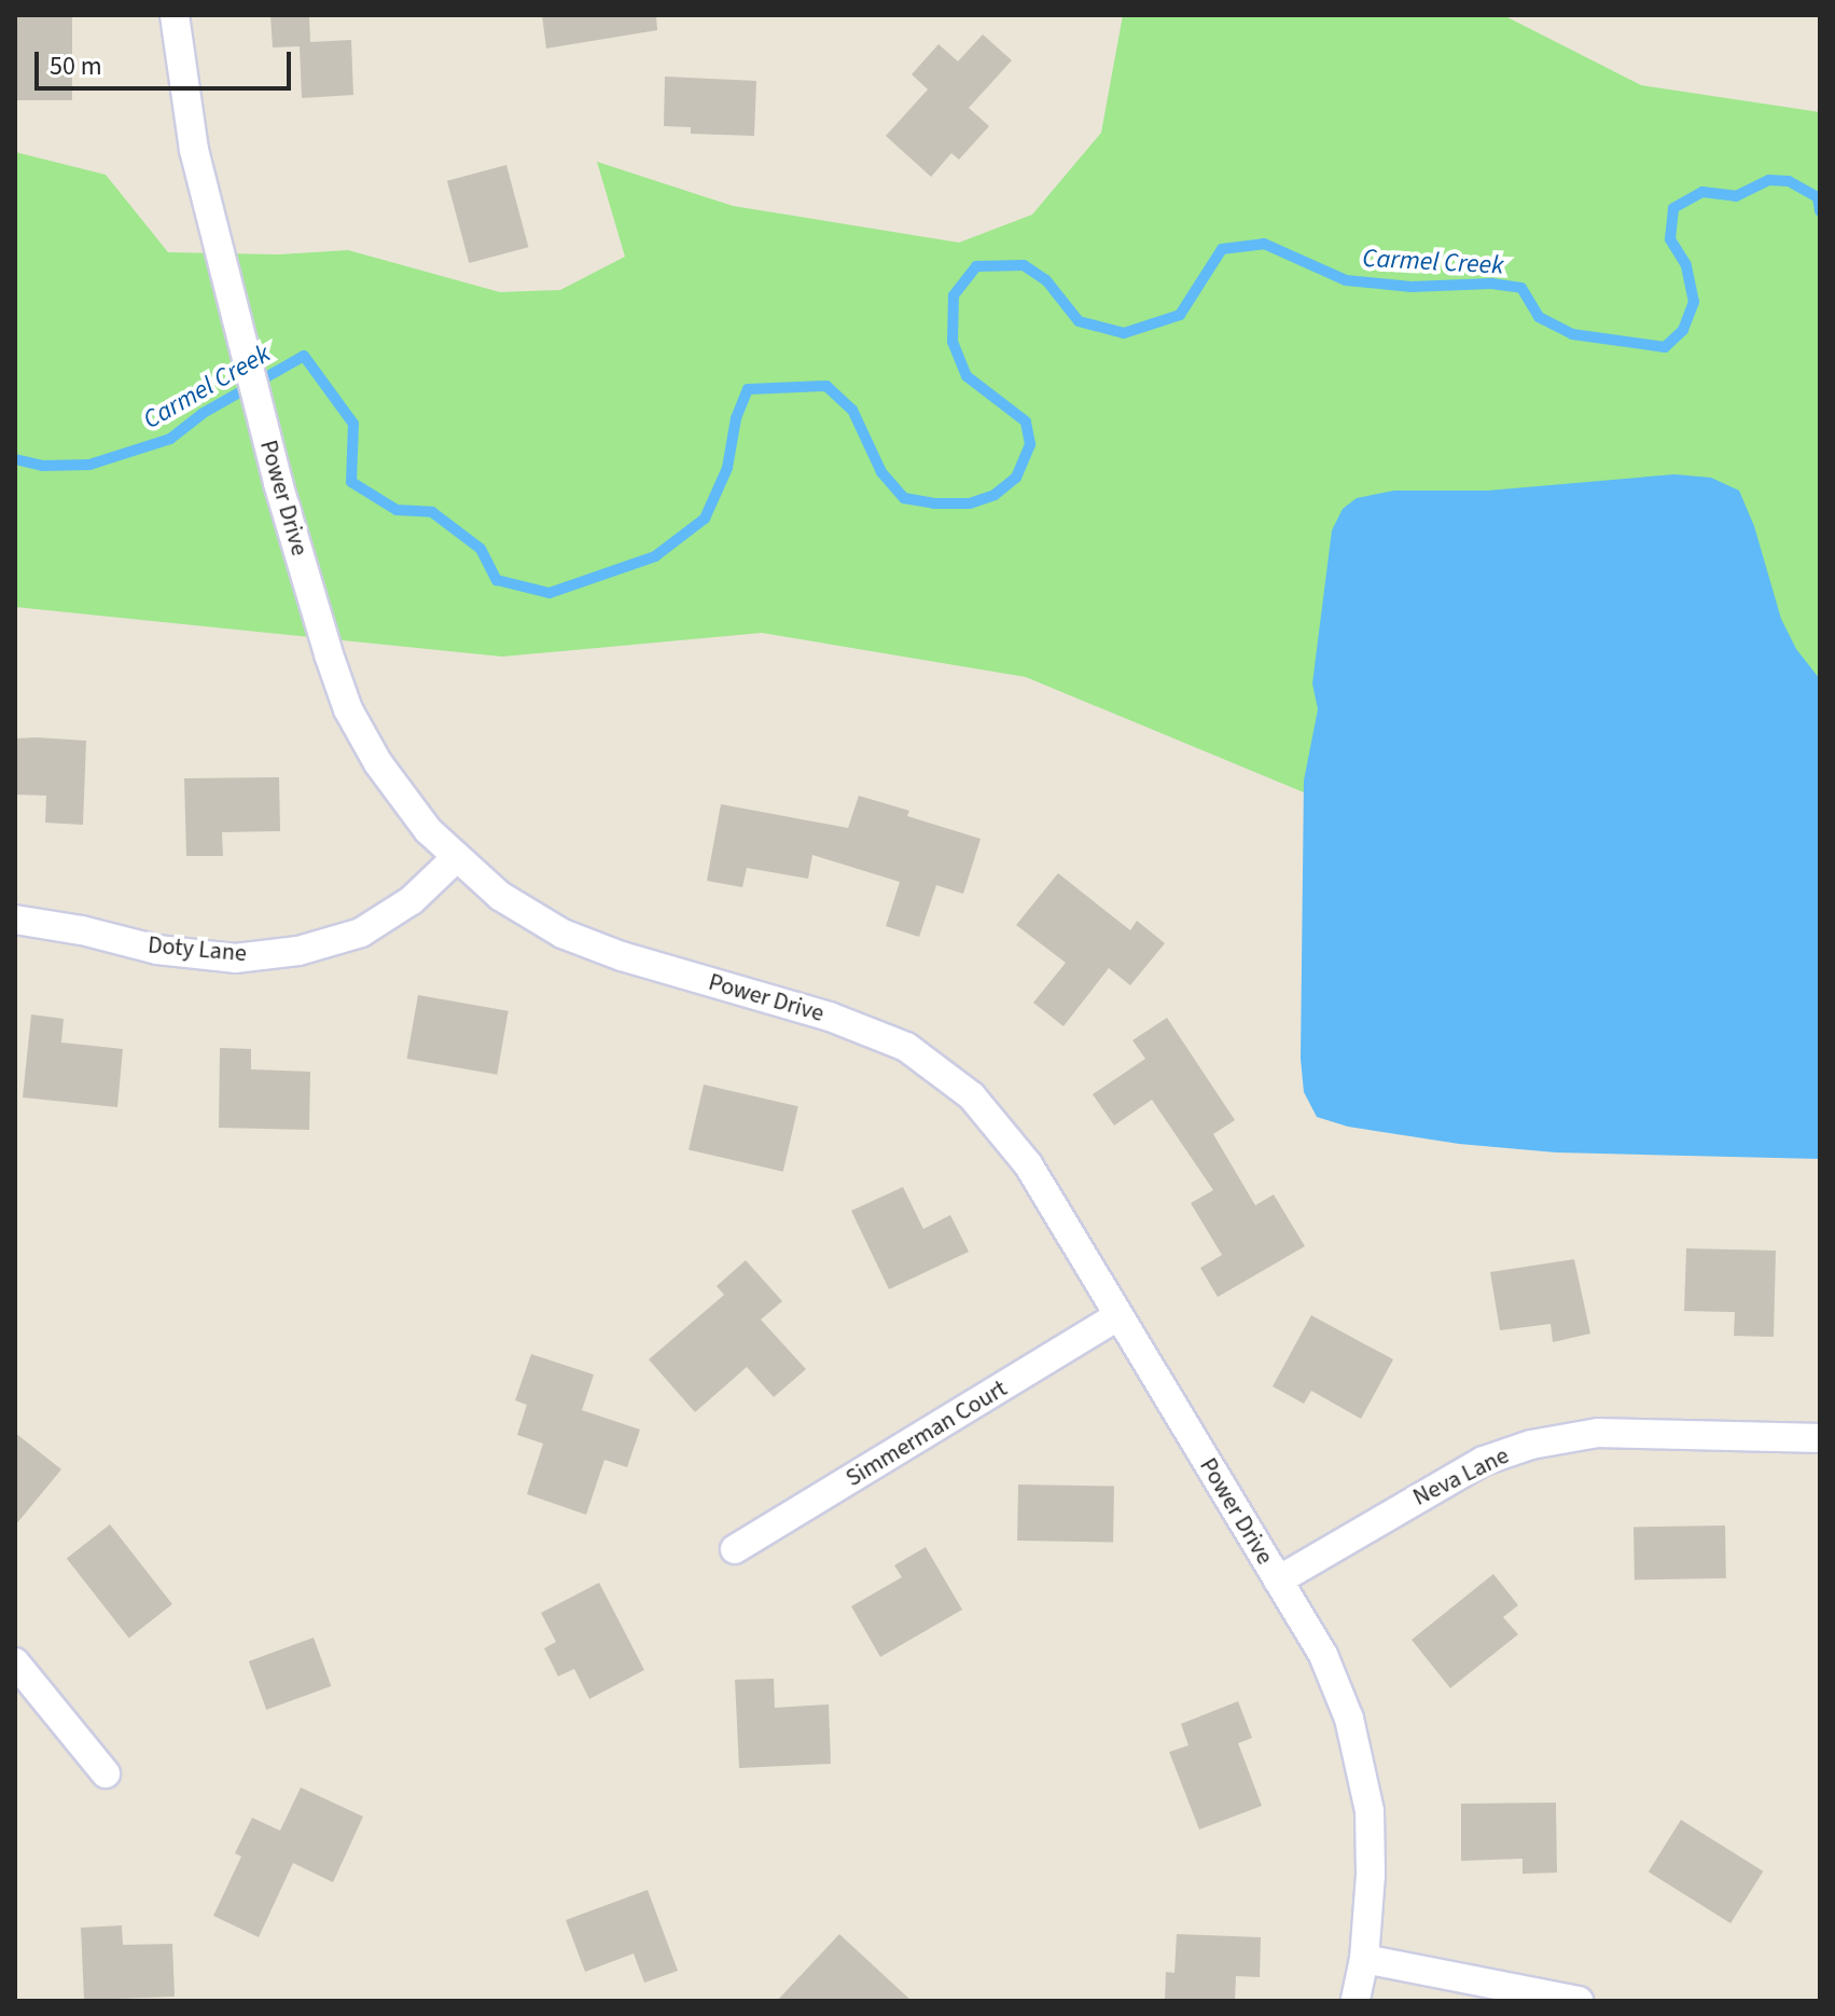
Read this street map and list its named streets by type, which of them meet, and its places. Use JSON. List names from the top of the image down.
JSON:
{
  "streets": {
    "street": [
      "Power Drive",
      "Doty Lane",
      "Simmerman Court",
      "Neva Lane"
    ]
  },
  "crossings": [
    ["Power Drive", "Doty Lane"],
    ["Power Drive", "Simmerman Court"],
    ["Power Drive", "Neva Lane"]
  ],
  "water": ["Carmel Creek"],
  "scale_bar": "50 m"
}
